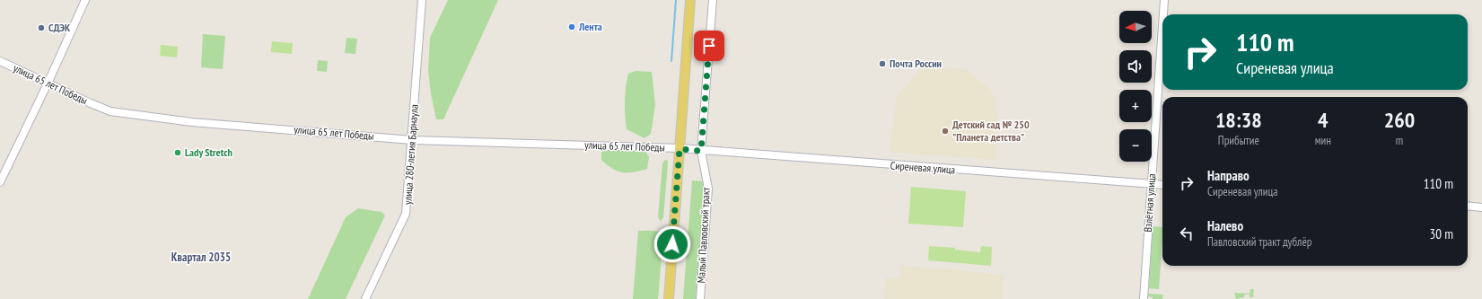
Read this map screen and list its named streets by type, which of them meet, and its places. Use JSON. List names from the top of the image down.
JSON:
{
  "streets": {
    "street": [
      "улица 65 лет Победы",
      "улица 280-летия Барнаула",
      "Сиреневая улица",
      "Взлётная улица",
      "Малый Павловский тракт"
    ]
  },
  "crossings": [
    ["улица 65 лет Победы", "улица 280-летия Барнаула"],
    ["улица 65 лет Победы", "Сиреневая улица"],
    ["Сиреневая улица", "Взлётная улица"],
    ["Сиреневая улица", "Малый Павловский тракт"]
  ],
  "districts": ["Квартал 2035"],
  "places": [
    "Лента",
    "СДЭК",
    "Почта России",
    "Детский сад № 250 \"Планета детства\"",
    "Lady Stretch"
  ],
  "north": "left",
  "page": {
    "map_buttons": ["+", "−"],
    "turn": ["110 m", "Сиреневая улица"],
    "eta": [
      "18:38",
      "Прибытие",
      "4",
      "мин",
      "260",
      "m"
    ],
    "list": [
      {
        "name": "Направо",
        "note": "Сиреневая улица",
        "value": "110 m"
      },
      {
        "name": "Налево",
        "note": "Павловский тракт дублёр",
        "value": "30 m"
      }
    ]
  }
}
